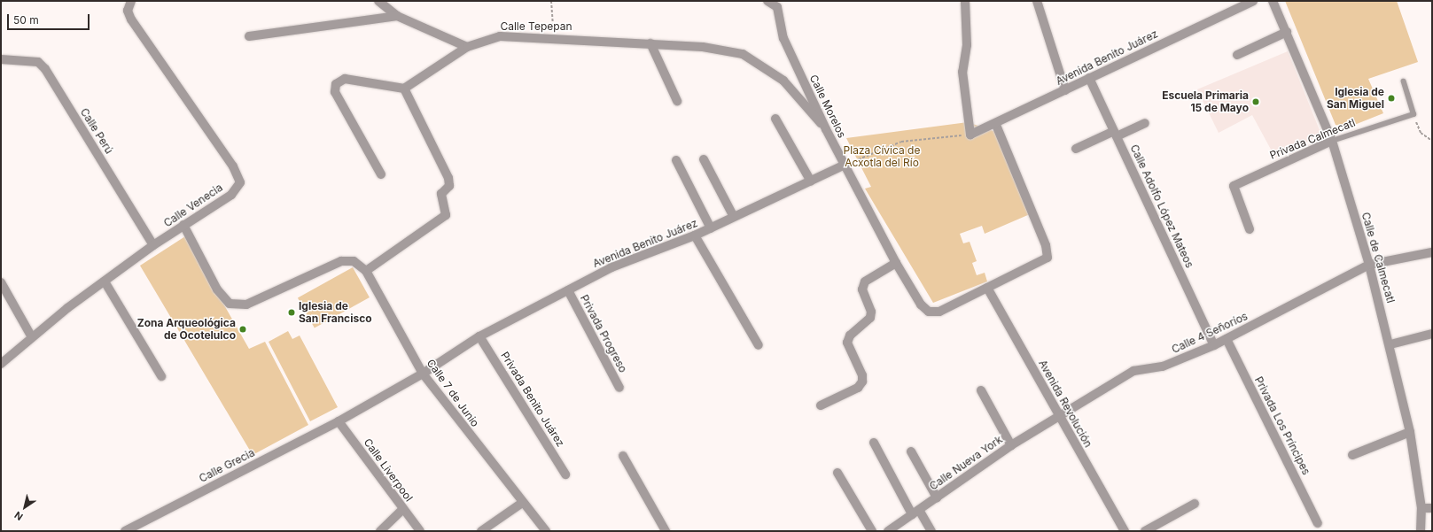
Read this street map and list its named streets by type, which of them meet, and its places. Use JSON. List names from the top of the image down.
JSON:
{
  "streets": {
    "street": [
      "Calle Tepepan",
      "Avenida Benito Juárez",
      "Calle Morelos",
      "Calle Perú",
      "Privada Calmecatl",
      "Calle Venecia",
      "Calle Adolfo López Mateos",
      "Calle de Calmecatl",
      "Calle 4 Señoríos",
      "Privada Progreso",
      "Calle 7 de Junio",
      "Privada Benito Juárez",
      "Avenida Revolución",
      "Privada Los Príncipes",
      "Calle Nueva York",
      "Calle Grecia",
      "Calle Liverpool"
    ]
  },
  "crossings": [
    ["Calle Tepepan", "Calle Morelos"],
    ["Avenida Benito Juárez", "Calle Morelos"],
    ["Avenida Benito Juárez", "Calle Adolfo López Mateos"],
    ["Avenida Benito Juárez", "Privada Progreso"],
    ["Avenida Benito Juárez", "Calle 7 de Junio"],
    ["Avenida Benito Juárez", "Privada Benito Juárez"],
    ["Avenida Benito Juárez", "Calle Grecia"],
    ["Calle Morelos", "Avenida Revolución"],
    ["Calle Perú", "Calle Venecia"],
    ["Privada Calmecatl", "Calle de Calmecatl"],
    ["Calle Venecia", "Calle 7 de Junio"],
    ["Calle Adolfo López Mateos", "Calle 4 Señoríos"],
    ["Calle de Calmecatl", "Calle 4 Señoríos"],
    ["Calle 4 Señoríos", "Avenida Revolución"],
    ["Calle 4 Señoríos", "Privada Los Príncipes"],
    ["Calle 4 Señoríos", "Calle Nueva York"],
    ["Calle 7 de Junio", "Calle Grecia"],
    ["Avenida Revolución", "Calle Nueva York"],
    ["Calle Grecia", "Calle Liverpool"]
  ],
  "parks": ["Plaza Cívica de Acxotla del Río"],
  "places": [
    "Iglesia de San Miguel",
    "Escuela Primaria 15 de Mayo",
    "Iglesia de San Francisco",
    "Zona Arqueológica de Ocotelulco"
  ],
  "scale_bar": "50 m",
  "north": "bottom left"
}
